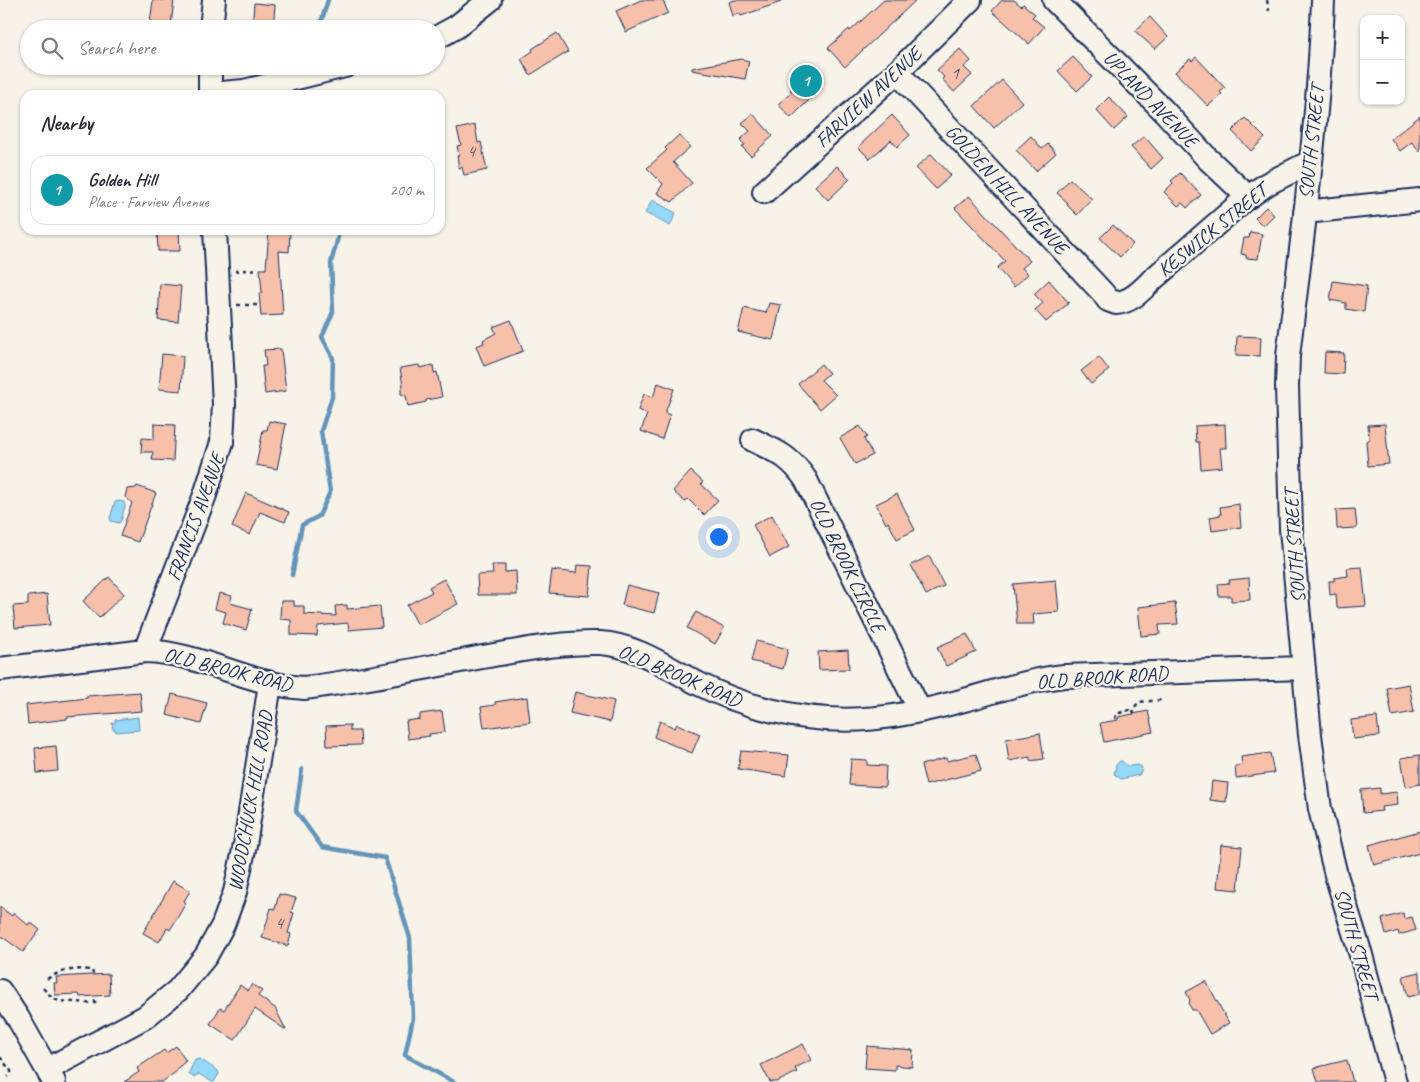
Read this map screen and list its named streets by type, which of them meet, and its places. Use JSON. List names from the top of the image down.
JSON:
{
  "streets": {
    "street": [
      "FARVIEW AVENUE",
      "UPLAND AVENUE",
      "SOUTH STREET",
      "GOLDEN HILL AVENUE",
      "KESWICK STREET",
      "FRANCIS AVENUE",
      "OLD BROOK CIRCLE",
      "OLD BROOK ROAD",
      "WOODCHUCK HILL ROAD"
    ]
  },
  "crossings": [
    ["FARVIEW AVENUE", "GOLDEN HILL AVENUE"],
    ["UPLAND AVENUE", "KESWICK STREET"],
    ["SOUTH STREET", "KESWICK STREET"],
    ["SOUTH STREET", "OLD BROOK ROAD"],
    ["GOLDEN HILL AVENUE", "KESWICK STREET"],
    ["FRANCIS AVENUE", "OLD BROOK ROAD"],
    ["OLD BROOK CIRCLE", "OLD BROOK ROAD"],
    ["OLD BROOK ROAD", "WOODCHUCK HILL ROAD"]
  ],
  "house_numbers": ["1", "4", "4"],
  "page": {
    "map_buttons": ["+", "−"],
    "search": "Search here",
    "pins": "1",
    "heading": "Nearby",
    "list": [
      {
        "mark": "1",
        "name": "Golden Hill",
        "note": "Place · Farview Avenue",
        "value": "200 m"
      }
    ]
  }
}
